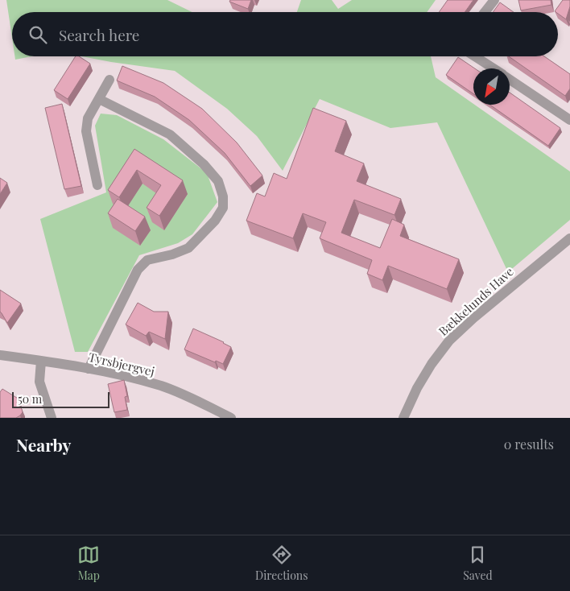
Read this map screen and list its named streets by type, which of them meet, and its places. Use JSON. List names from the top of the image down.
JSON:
{
  "streets": {
    "street": ["Bækkelunds Have", "Tyrsbjergvej"]
  },
  "scale_bar": "50 m",
  "north": "bottom left",
  "page": {
    "search": "Search here",
    "scale": "50 m",
    "heading": ["Nearby", "0 results"],
    "nav": ["Map", "Directions", "Saved"]
  }
}
